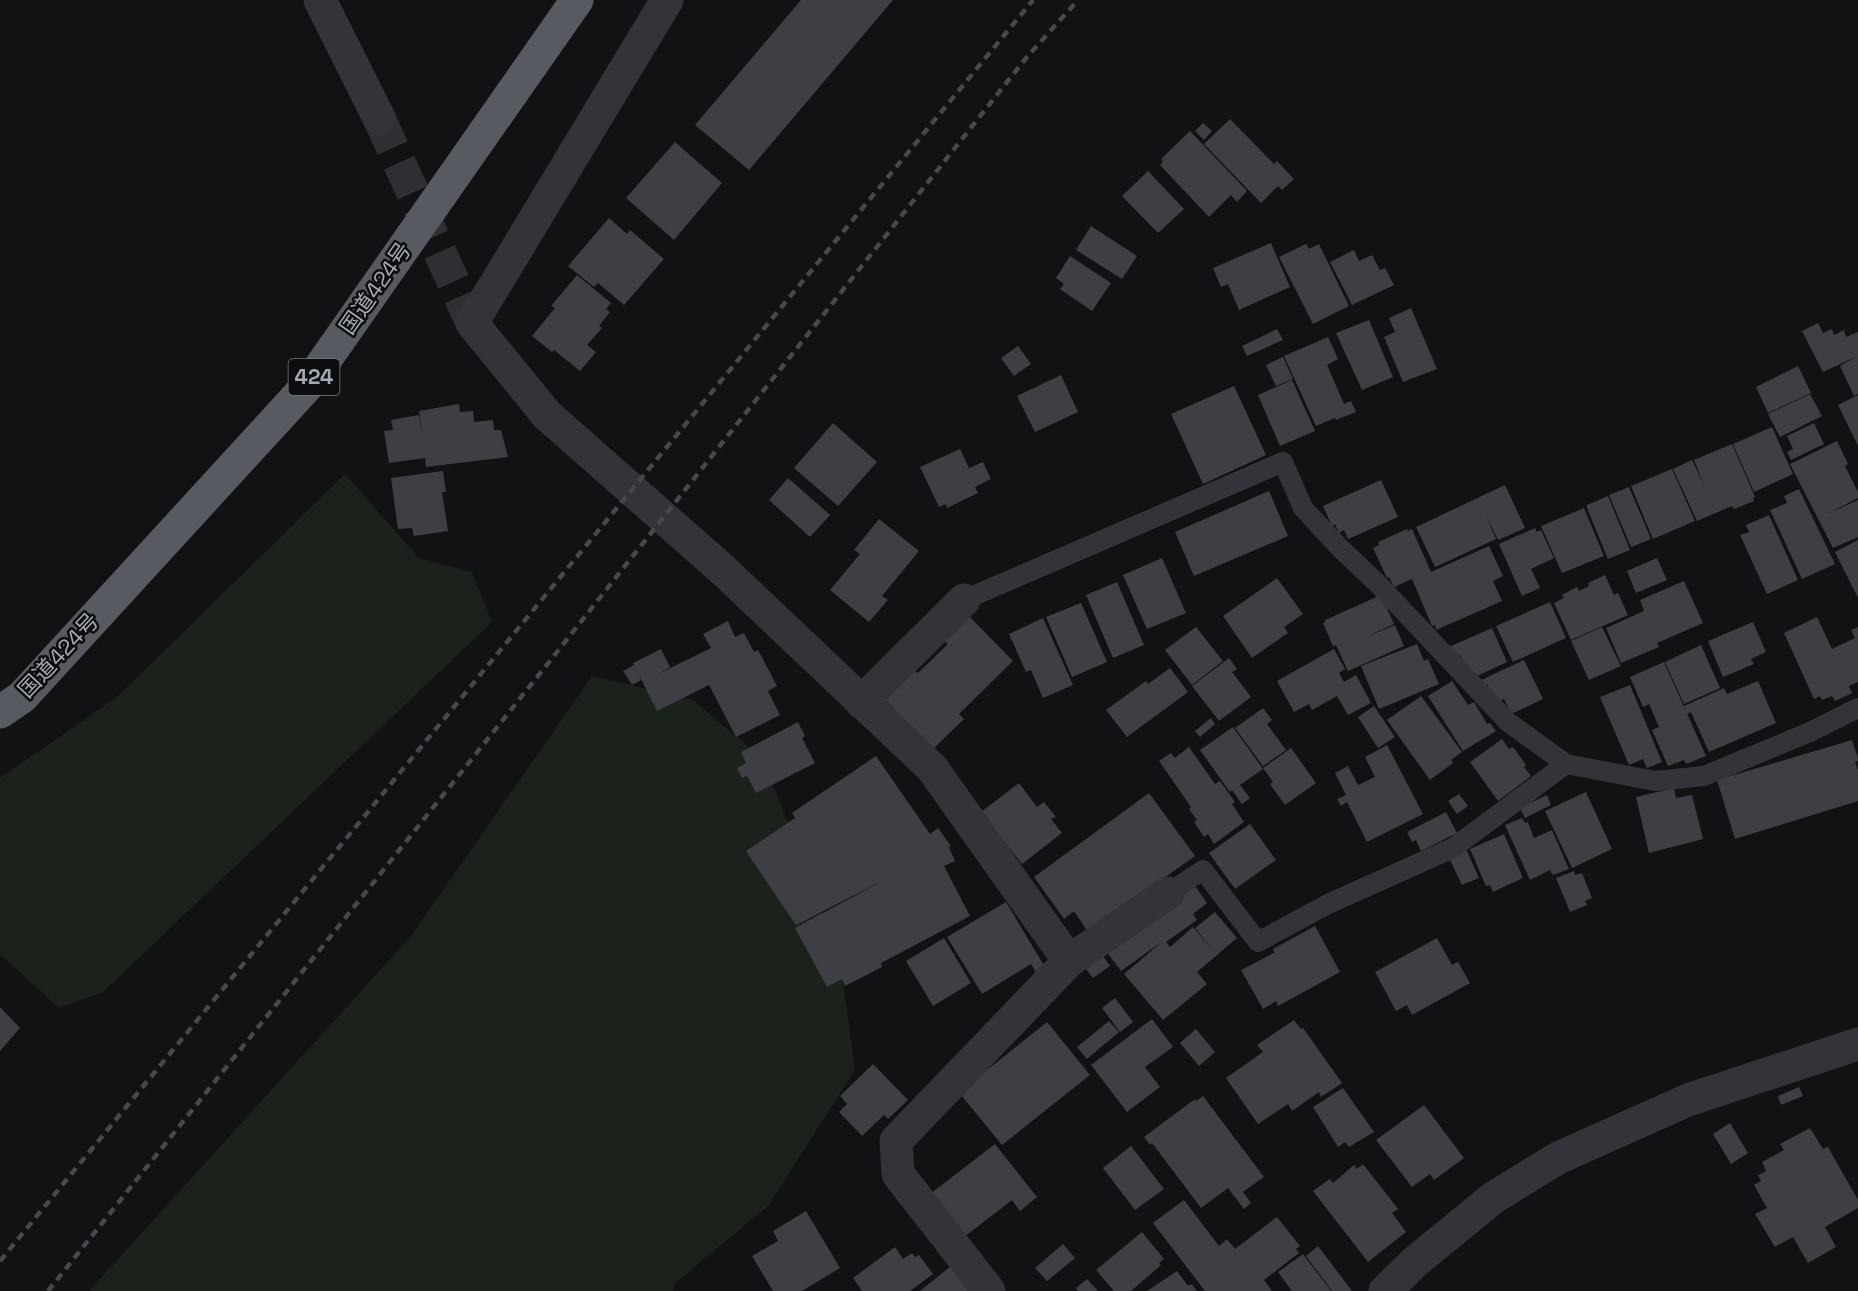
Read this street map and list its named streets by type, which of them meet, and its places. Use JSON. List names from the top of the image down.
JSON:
{
  "streets": {
    "highway": ["国道424号", "424"]
  }
}
